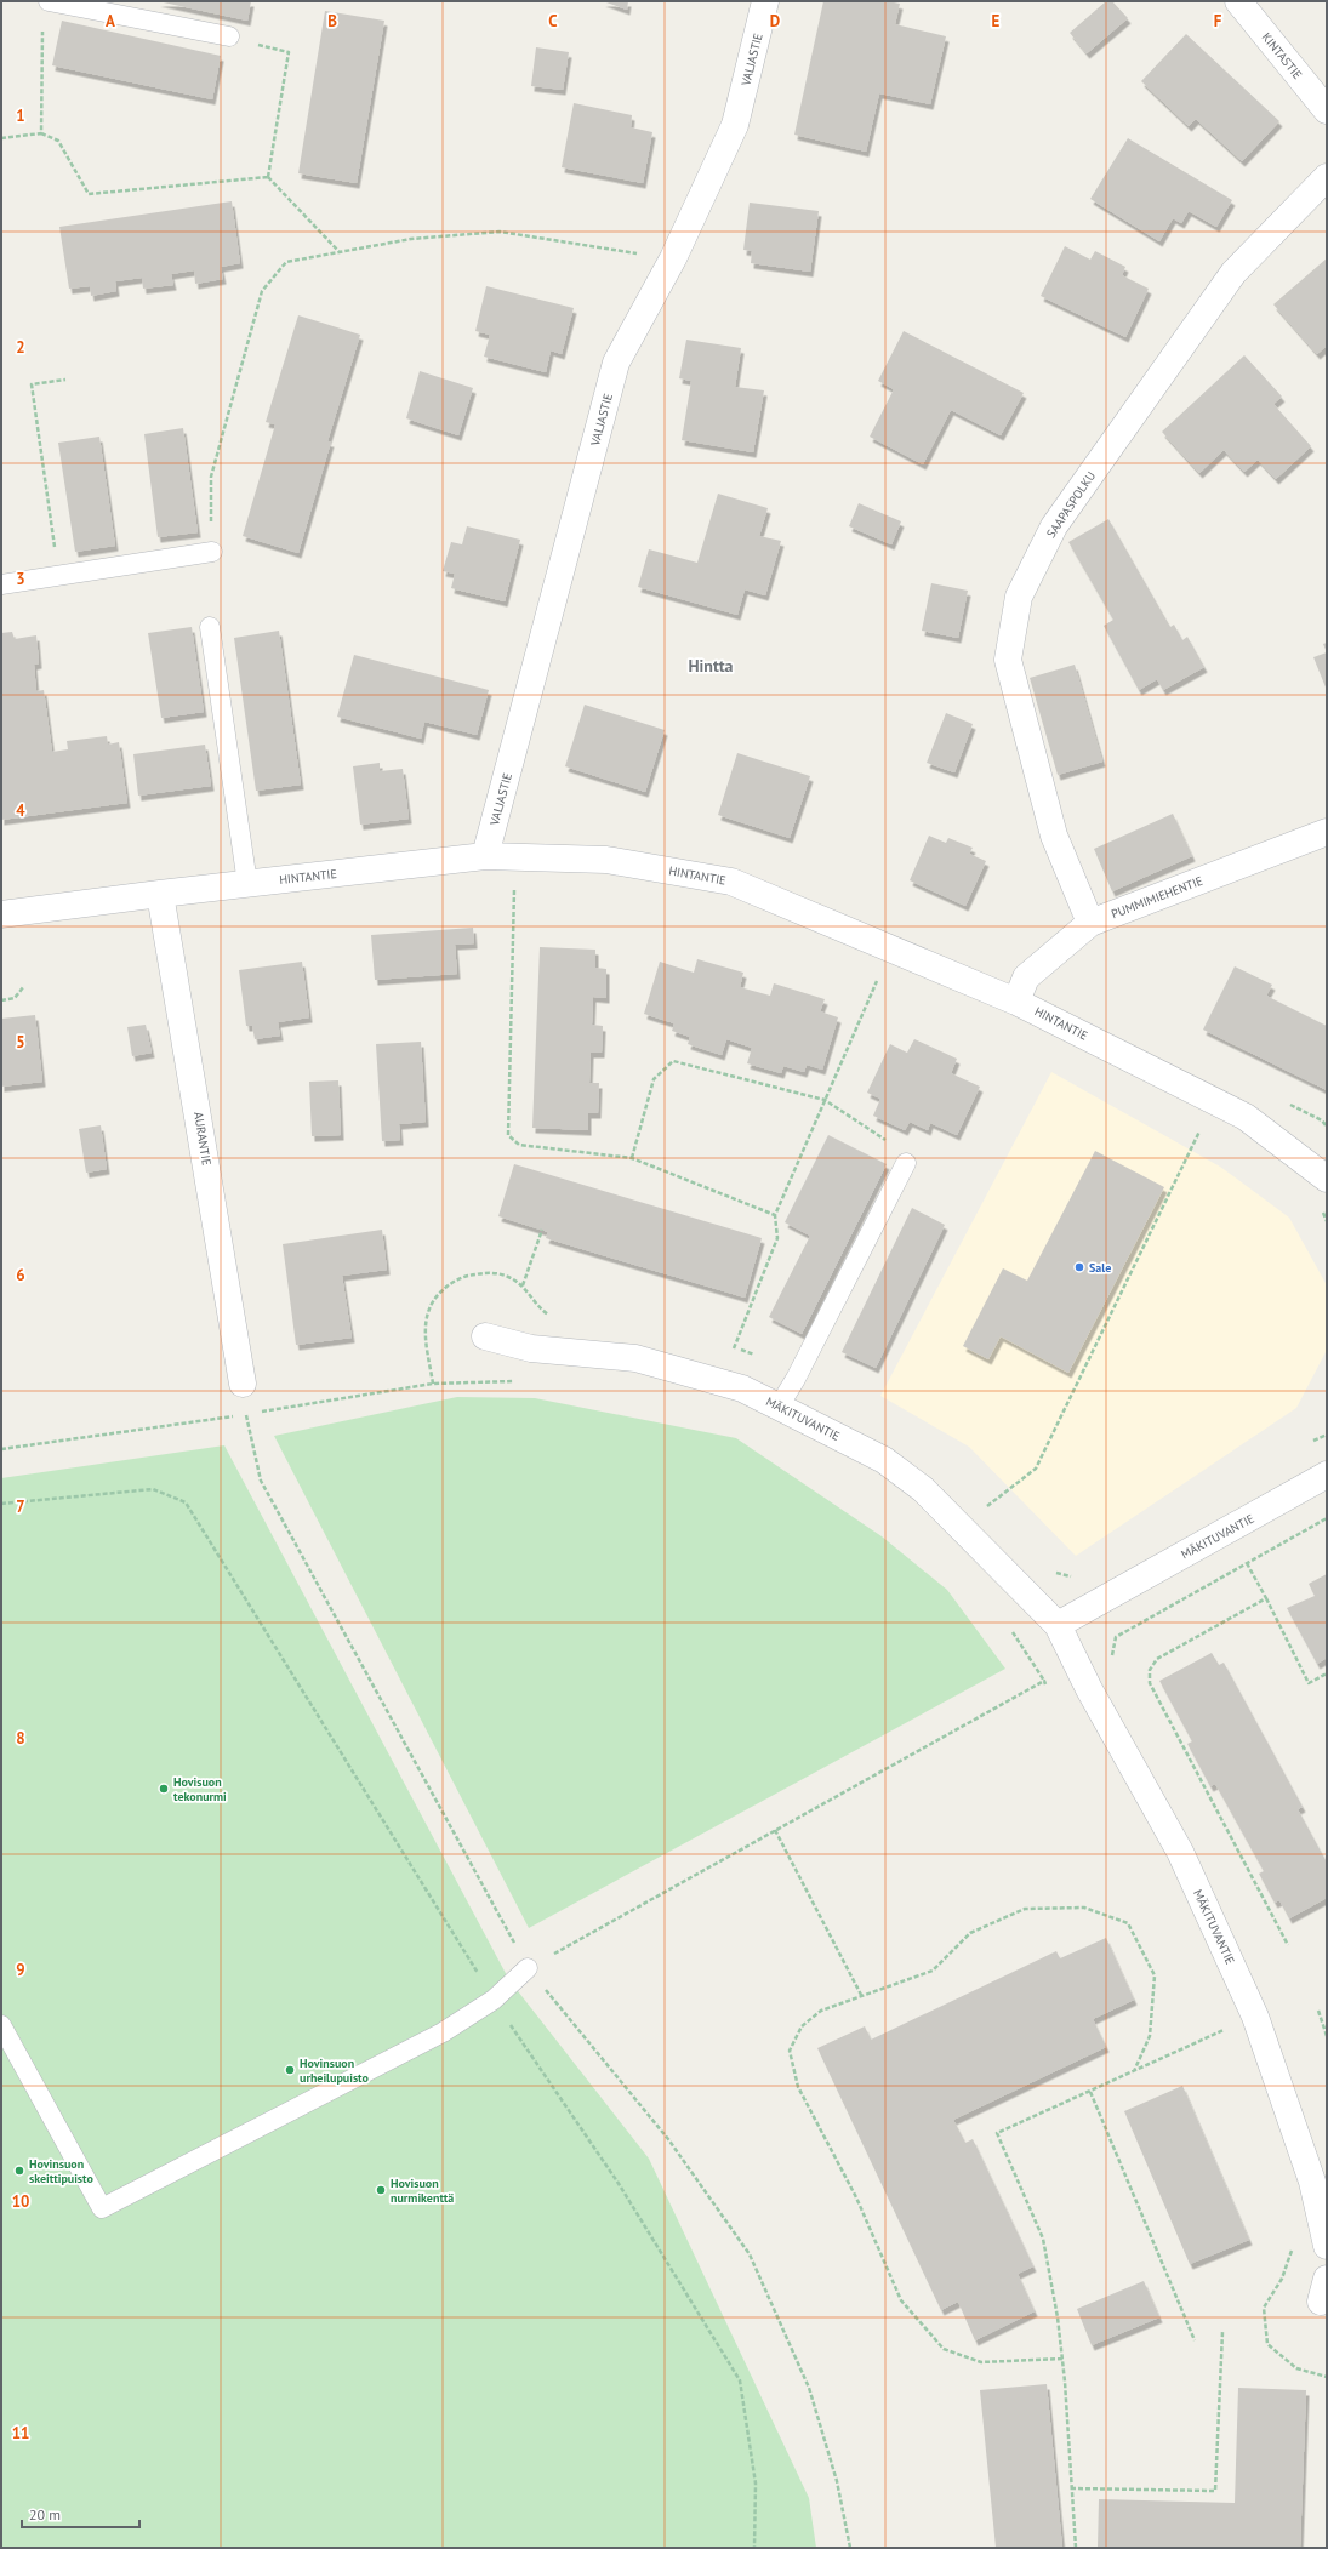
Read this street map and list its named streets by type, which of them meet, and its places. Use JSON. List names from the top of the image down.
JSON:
{
  "streets": {
    "street": [
      "KINTASTIE",
      "VALJASTIE",
      "SAAPASPOLKU",
      "HINTANTIE",
      "PUMMIMIEHENTIE",
      "AURANTIE",
      "MÄKITUVANTIE"
    ]
  },
  "crossings": [
    ["VALJASTIE", "HINTANTIE"],
    ["SAAPASPOLKU", "PUMMIMIEHENTIE"],
    ["HINTANTIE", "PUMMIMIEHENTIE"],
    ["HINTANTIE", "AURANTIE"]
  ],
  "districts": ["Hintta"],
  "places": [
    "Sale",
    "Hovisuon tekonurmi",
    "Hovinsuon urheilupuisto",
    "Hovinsuon skeittipuisto",
    "Hovisuon nurmikenttä"
  ],
  "scale_bar": "20 m",
  "grid": {
    "columns": [
      "A",
      "B",
      "C",
      "D",
      "E",
      "F"
    ],
    "rows": [
      "1",
      "2",
      "3",
      "4",
      "5",
      "6",
      "7",
      "8",
      "9",
      "10",
      "11"
    ]
  }
}
